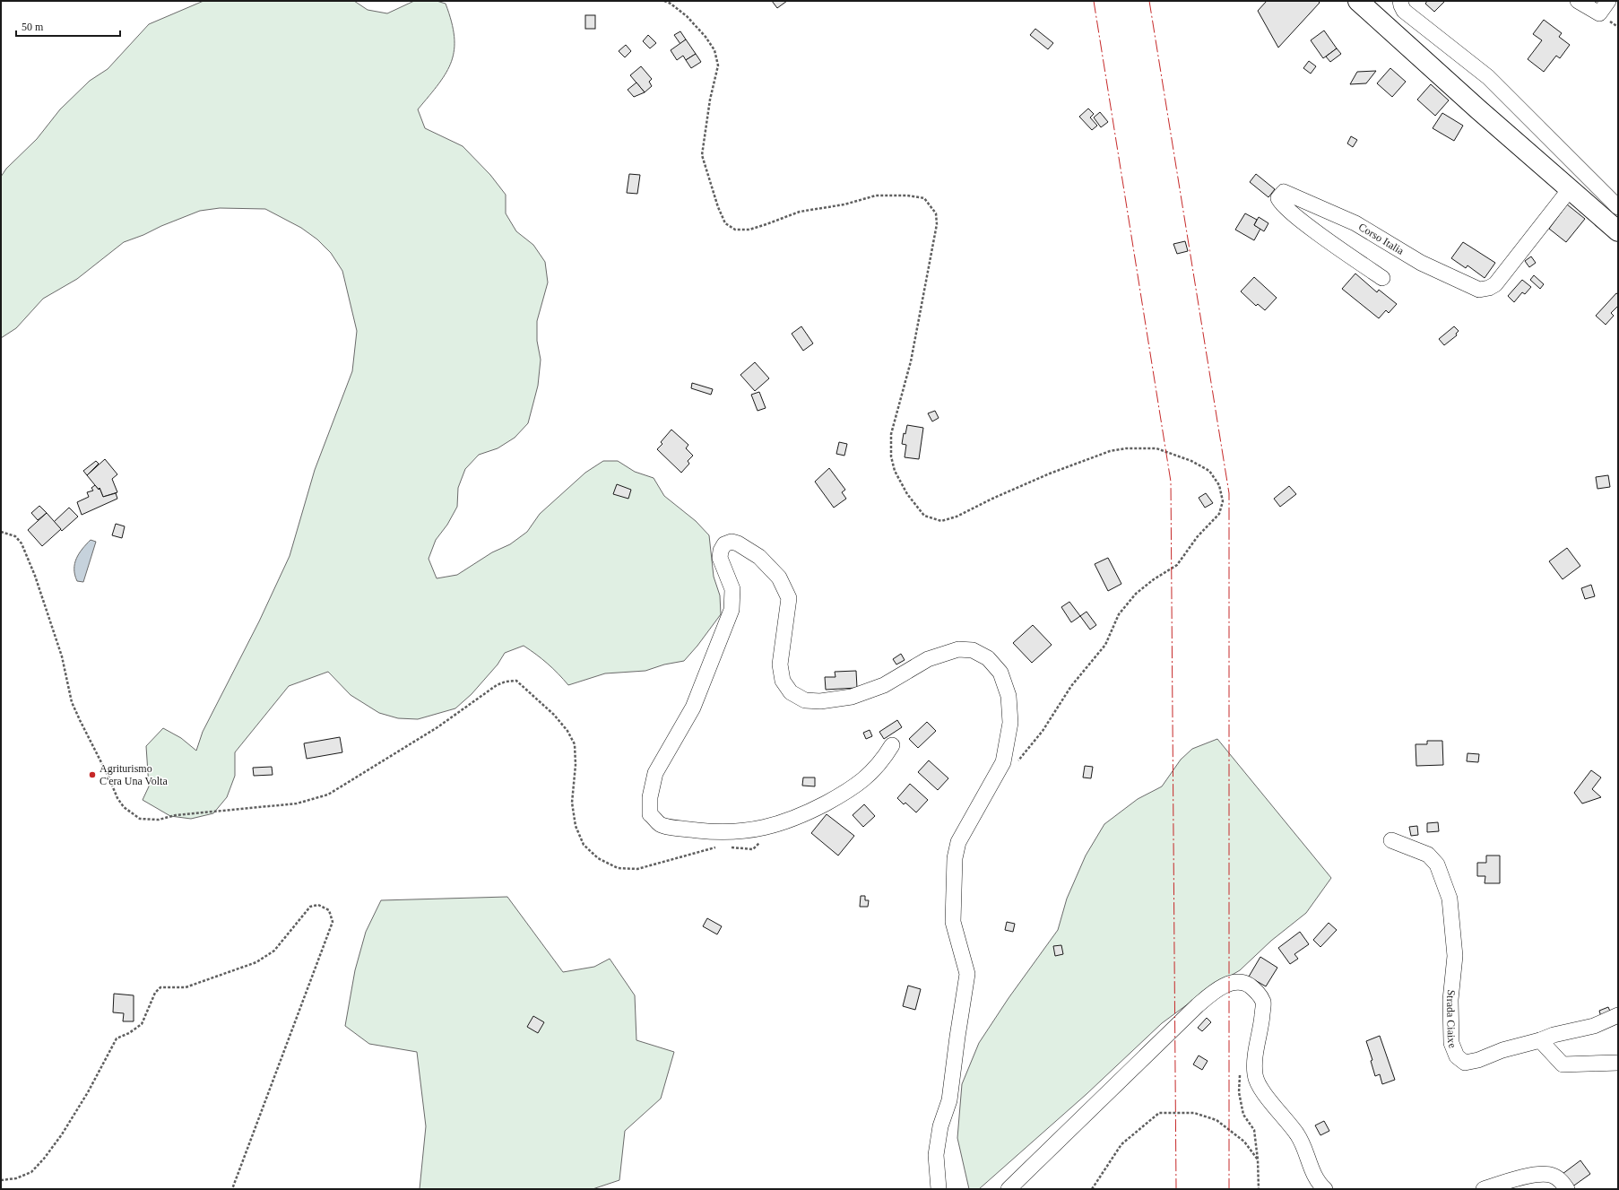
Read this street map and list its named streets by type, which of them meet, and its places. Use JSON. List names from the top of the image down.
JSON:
{
  "streets": {
    "street": ["Corso Italia", "Strada Ciaixe"]
  },
  "places": ["Agriturismo C'era Una Volta"],
  "scale_bar": "50 m"
}
